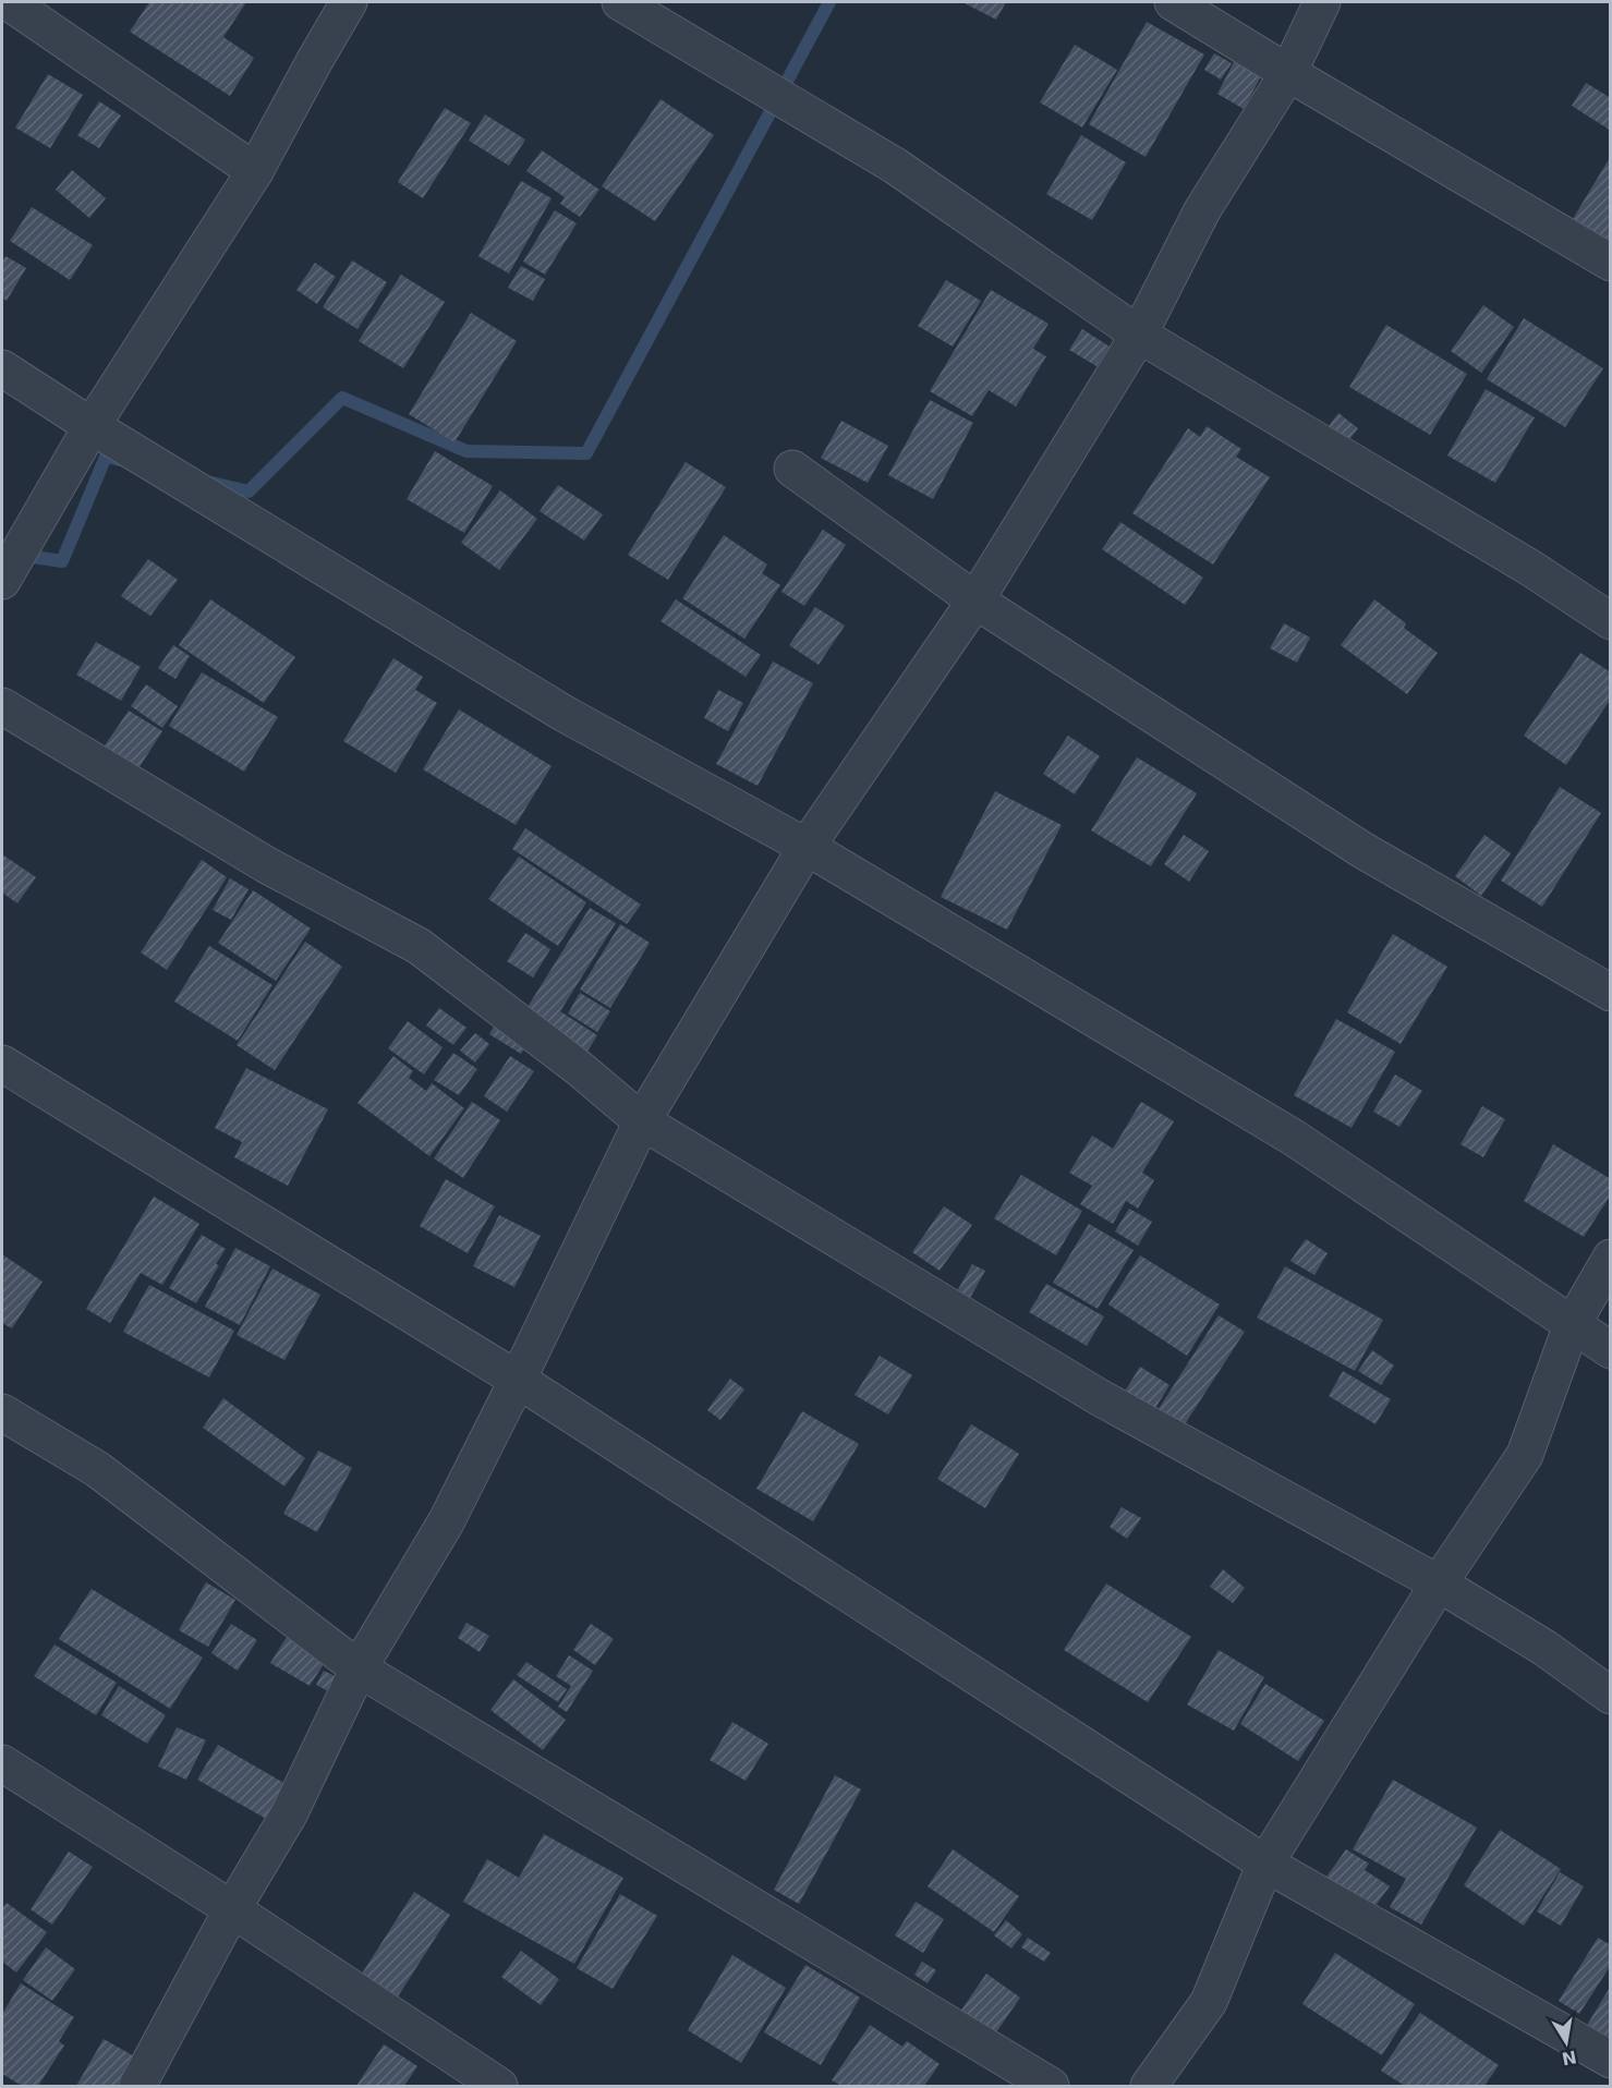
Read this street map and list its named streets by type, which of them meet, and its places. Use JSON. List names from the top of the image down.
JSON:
{
  "north": "bottom"
}
